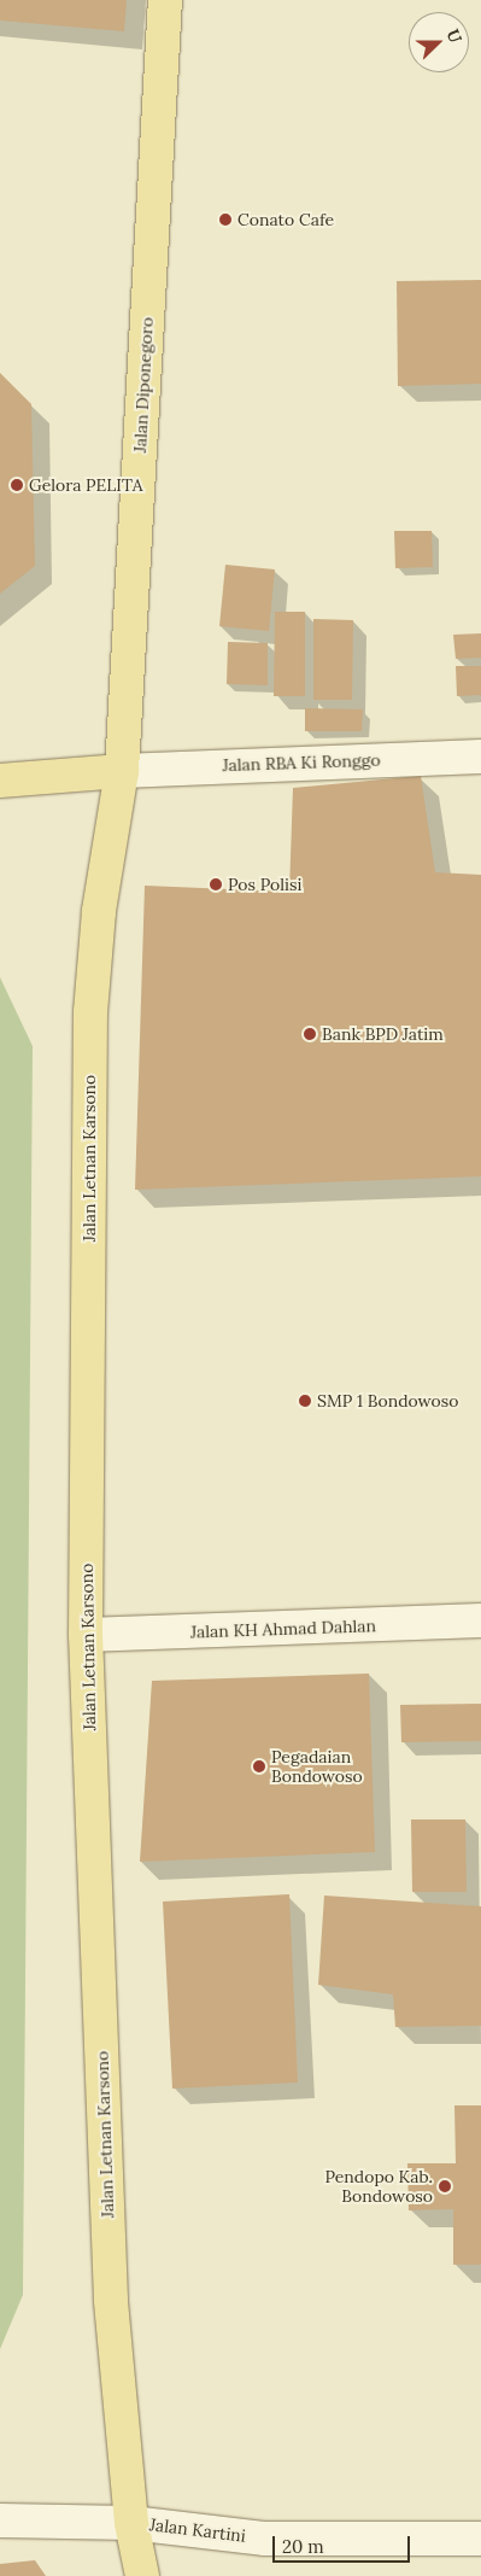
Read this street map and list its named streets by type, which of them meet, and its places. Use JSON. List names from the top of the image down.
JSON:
{
  "streets": {
    "main road": ["Jalan Diponegoro", "Jalan Letnan Karsono"],
    "street": ["Jalan RBA Ki Ronggo", "Jalan KH Ahmad Dahlan", "Jalan Kartini"]
  },
  "crossings": [
    ["Jalan Diponegoro", "Jalan RBA Ki Ronggo"],
    ["Jalan Diponegoro", "Jalan Letnan Karsono"],
    ["Jalan RBA Ki Ronggo", "Jalan Letnan Karsono"],
    ["Jalan Letnan Karsono", "Jalan KH Ahmad Dahlan"],
    ["Jalan Letnan Karsono", "Jalan Kartini"]
  ],
  "places": [
    "Conato Cafe",
    "Gelora PELITA",
    "Pos Polisi",
    "Bank BPD Jatim",
    "SMP 1 Bondowoso",
    "Pegadaian Bondowoso",
    "Pendopo Kab. Bondowoso"
  ],
  "scale_bar": "20 m",
  "north": "right"
}
